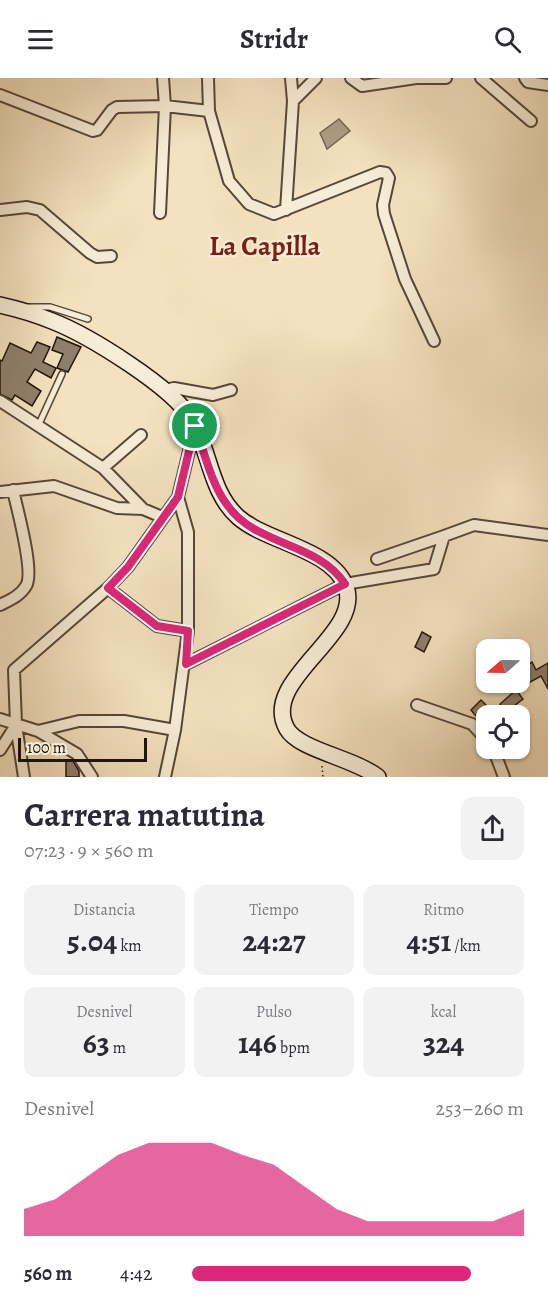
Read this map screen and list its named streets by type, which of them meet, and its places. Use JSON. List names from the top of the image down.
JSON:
{
  "districts": ["La Capilla"],
  "scale_bar": "100 m",
  "north": "left",
  "page": {
    "header": "Stridr",
    "scale": "100 m",
    "heading": ["Carrera matutina", "07:23 · 9 × 560 m"],
    "stats": [
      ["Distancia", "5.04 km"],
      ["Tiempo", "24:27"],
      ["Ritmo", "4:51 /km"],
      ["Desnivel", "63 m"],
      ["Pulso", "146 bpm"],
      ["kcal", "324"]
    ],
    "chart": ["Desnivel", "253–260 m"],
    "list": [
      {
        "name": "560 m",
        "note": "4:42"
      }
    ]
  }
}
